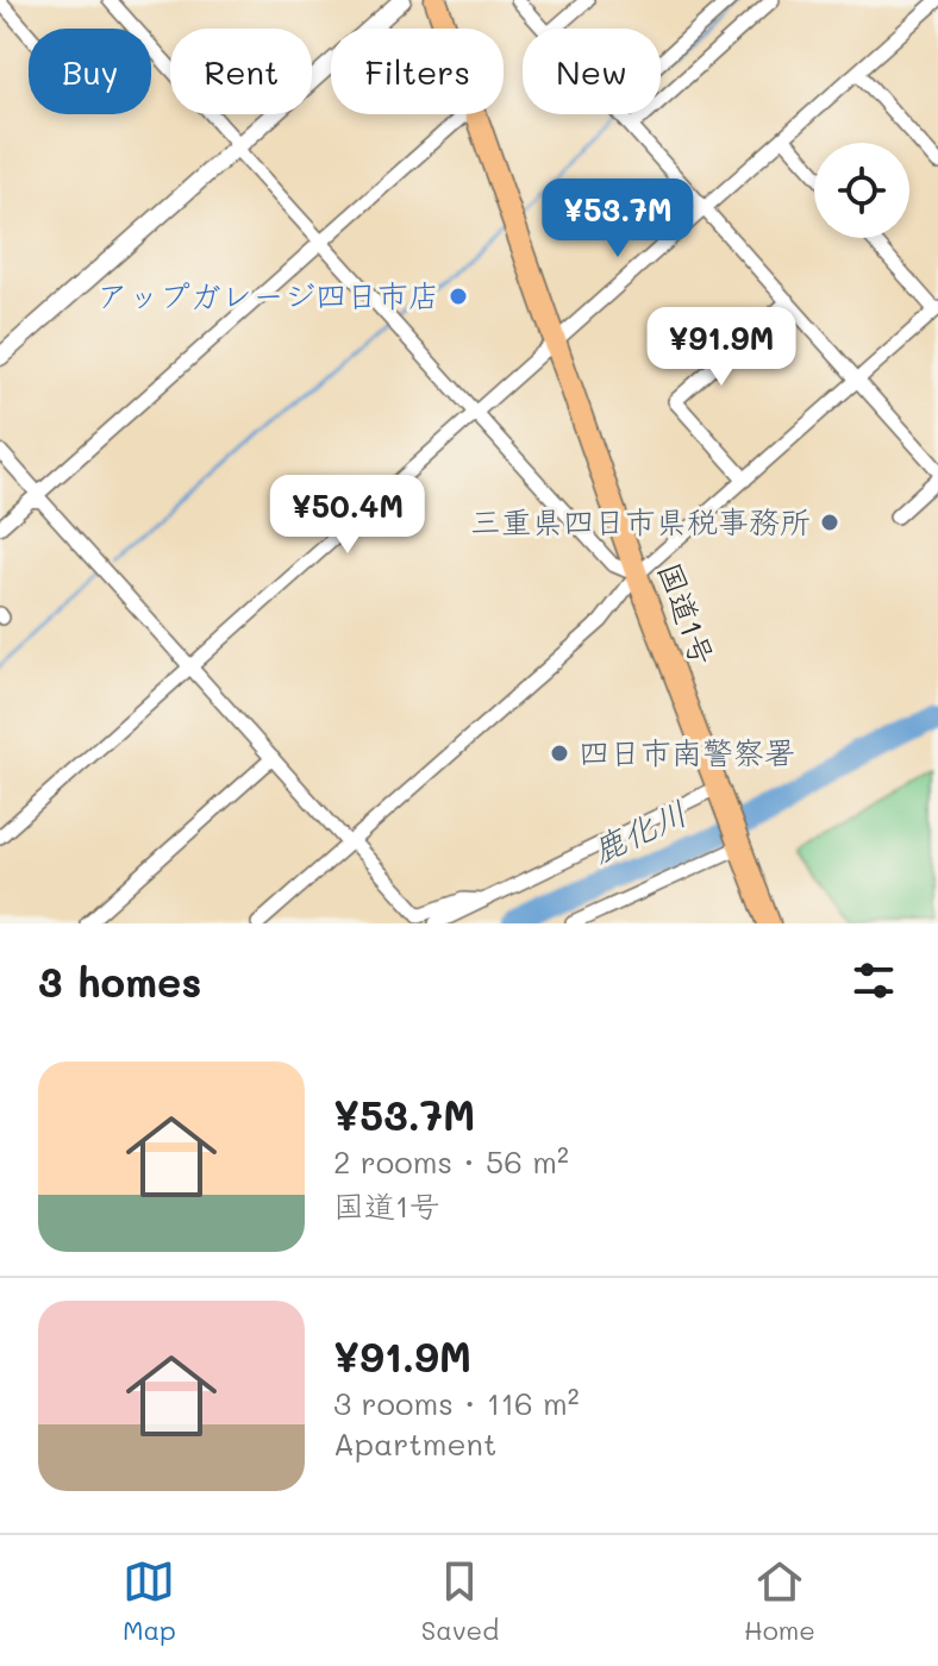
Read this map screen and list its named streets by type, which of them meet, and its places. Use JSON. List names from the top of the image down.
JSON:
{
  "streets": {
    "highway": ["国道1号"]
  },
  "water": ["鹿化川"],
  "places": ["アップガレージ四日市店", "三重県四日市県税事務所", "四日市南警察署"],
  "page": {
    "chip": [
      "Buy",
      "Rent",
      "Filters",
      "New"
    ],
    "price": ["¥53.7M", "¥91.9M", "¥50.4M"],
    "heading": "3 homes",
    "list": [
      {
        "name": "¥53.7M",
        "note": "2 rooms · 56 m² · 国道1号"
      },
      {
        "name": "¥91.9M",
        "note": "3 rooms · 116 m² · Apartment"
      }
    ],
    "tabs": ["Map", "Saved", "Home"]
  }
}
